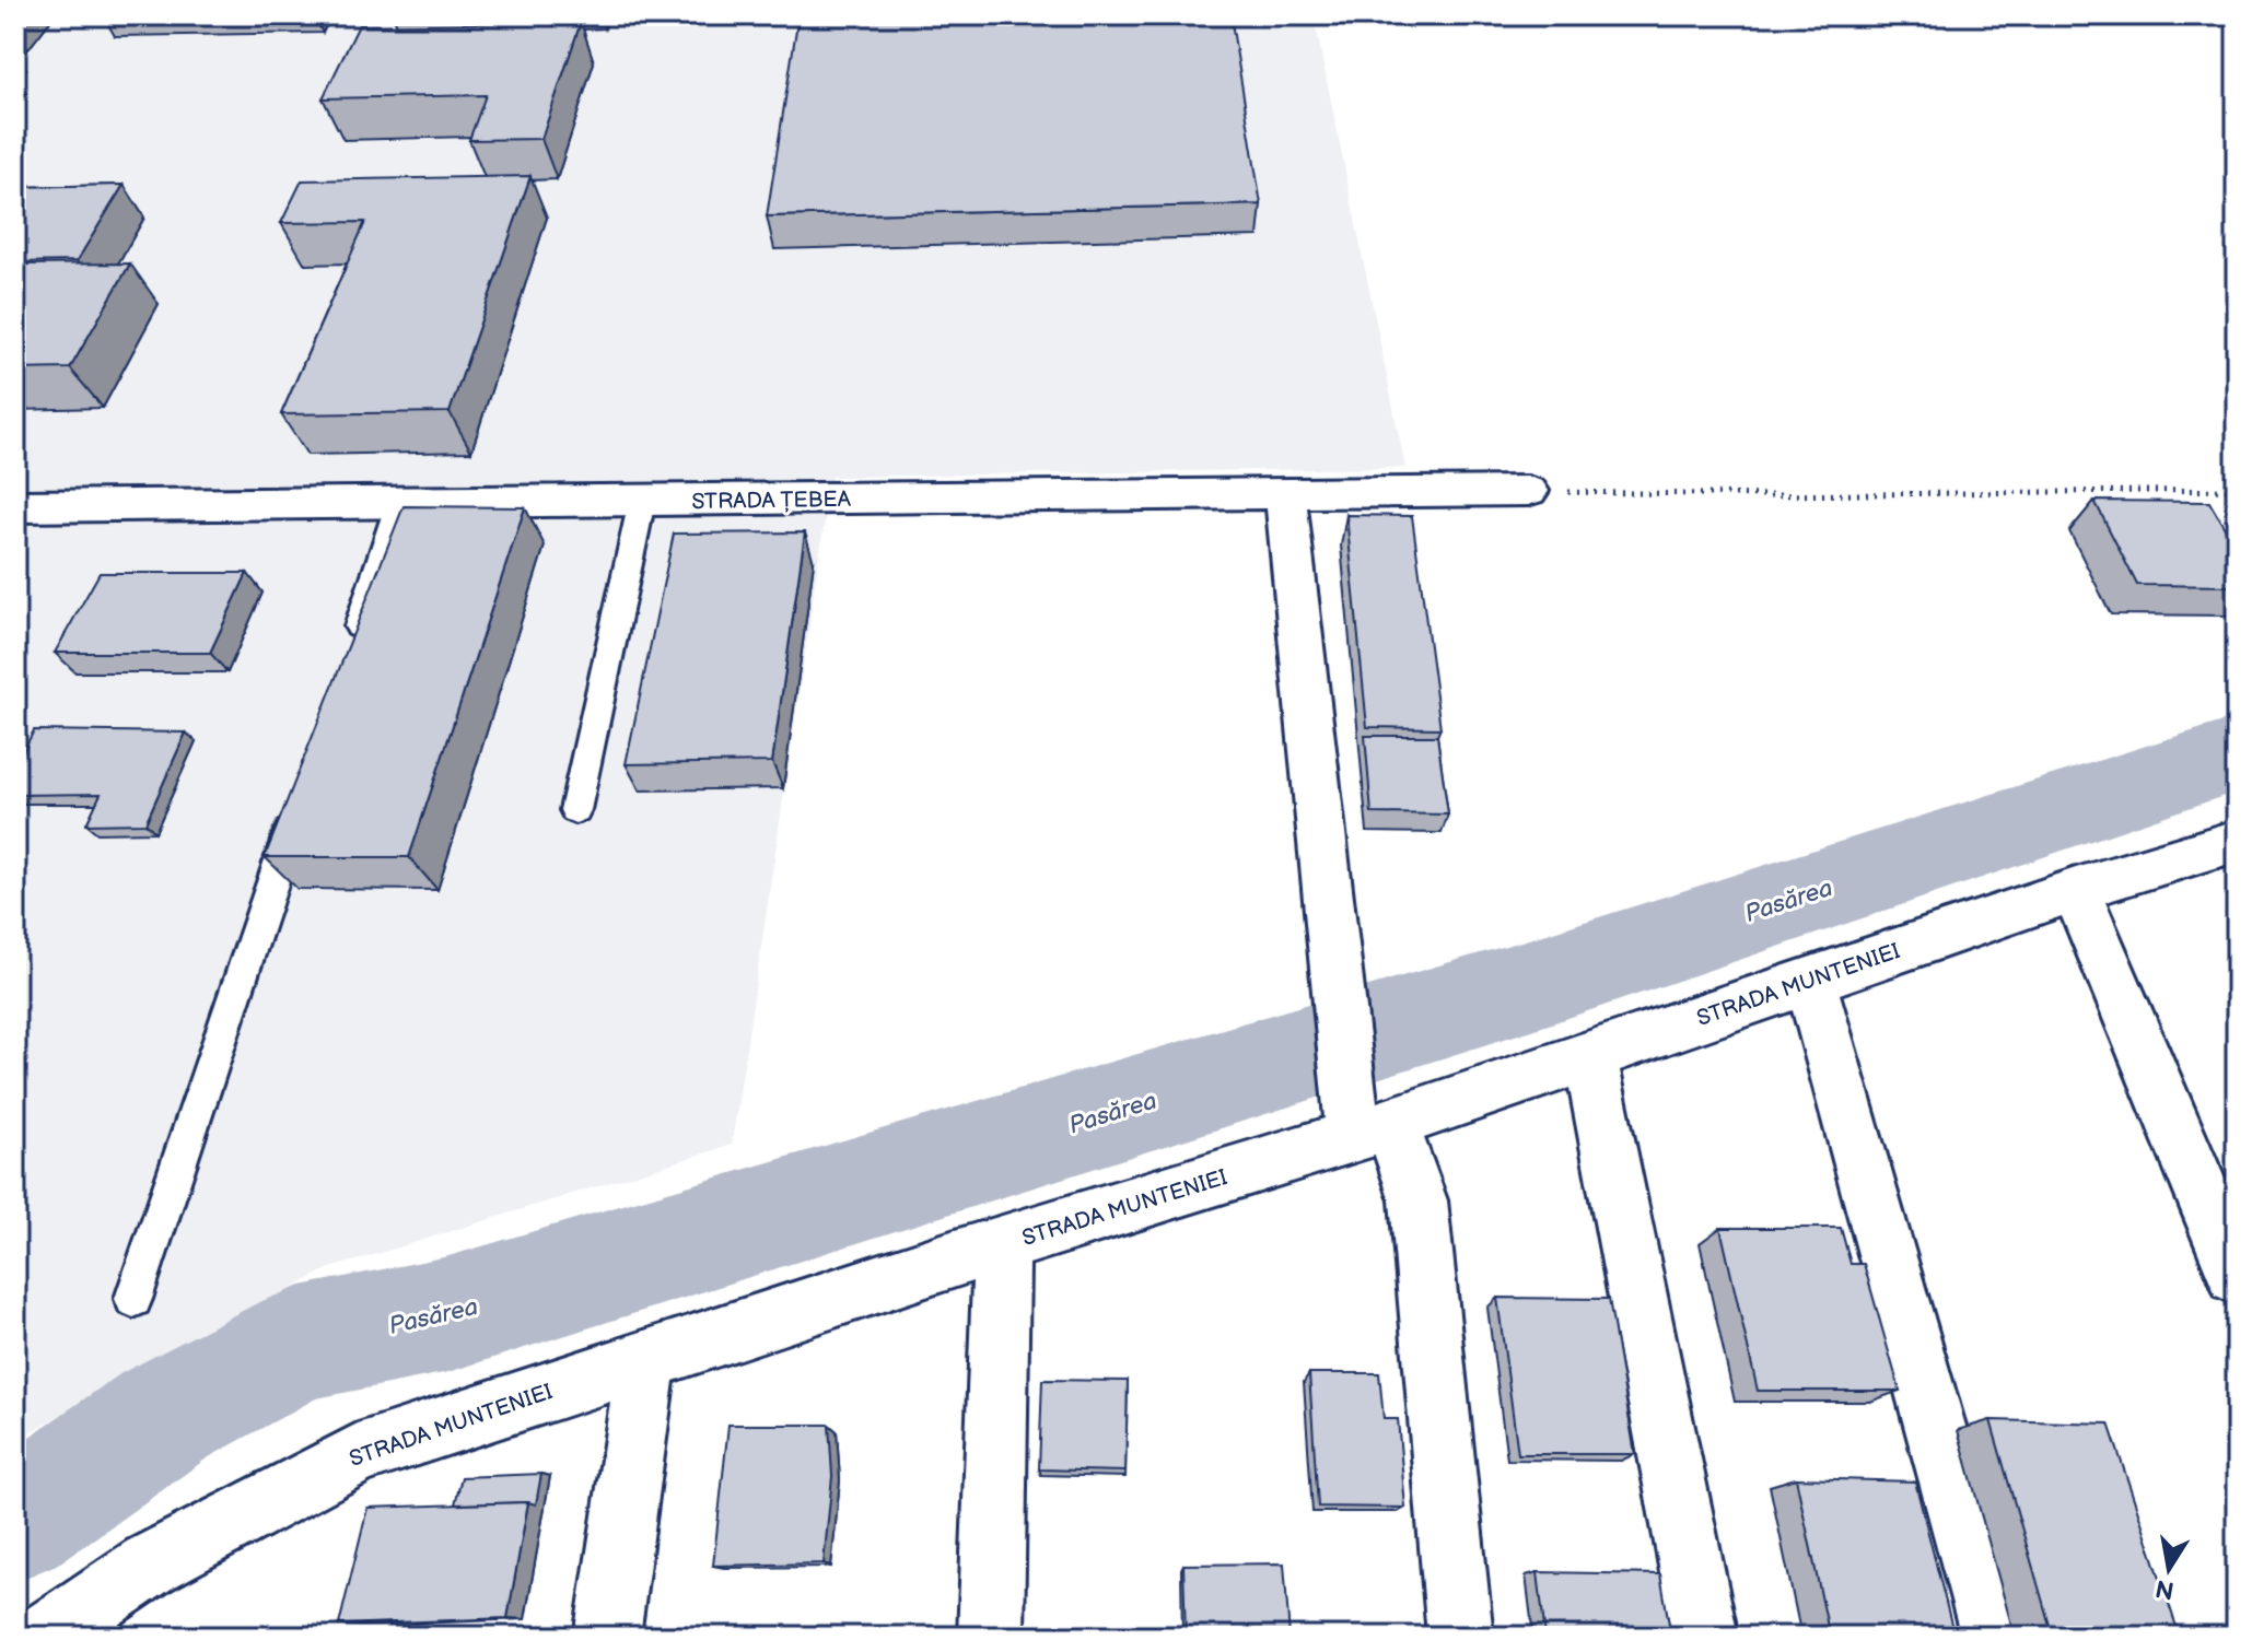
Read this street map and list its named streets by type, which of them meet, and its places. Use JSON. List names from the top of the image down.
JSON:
{
  "streets": {
    "street": ["STRADA ȚEBEA", "STRADA MUNTENIEI"]
  },
  "water": ["Pasărea"],
  "north": "bottom"
}
